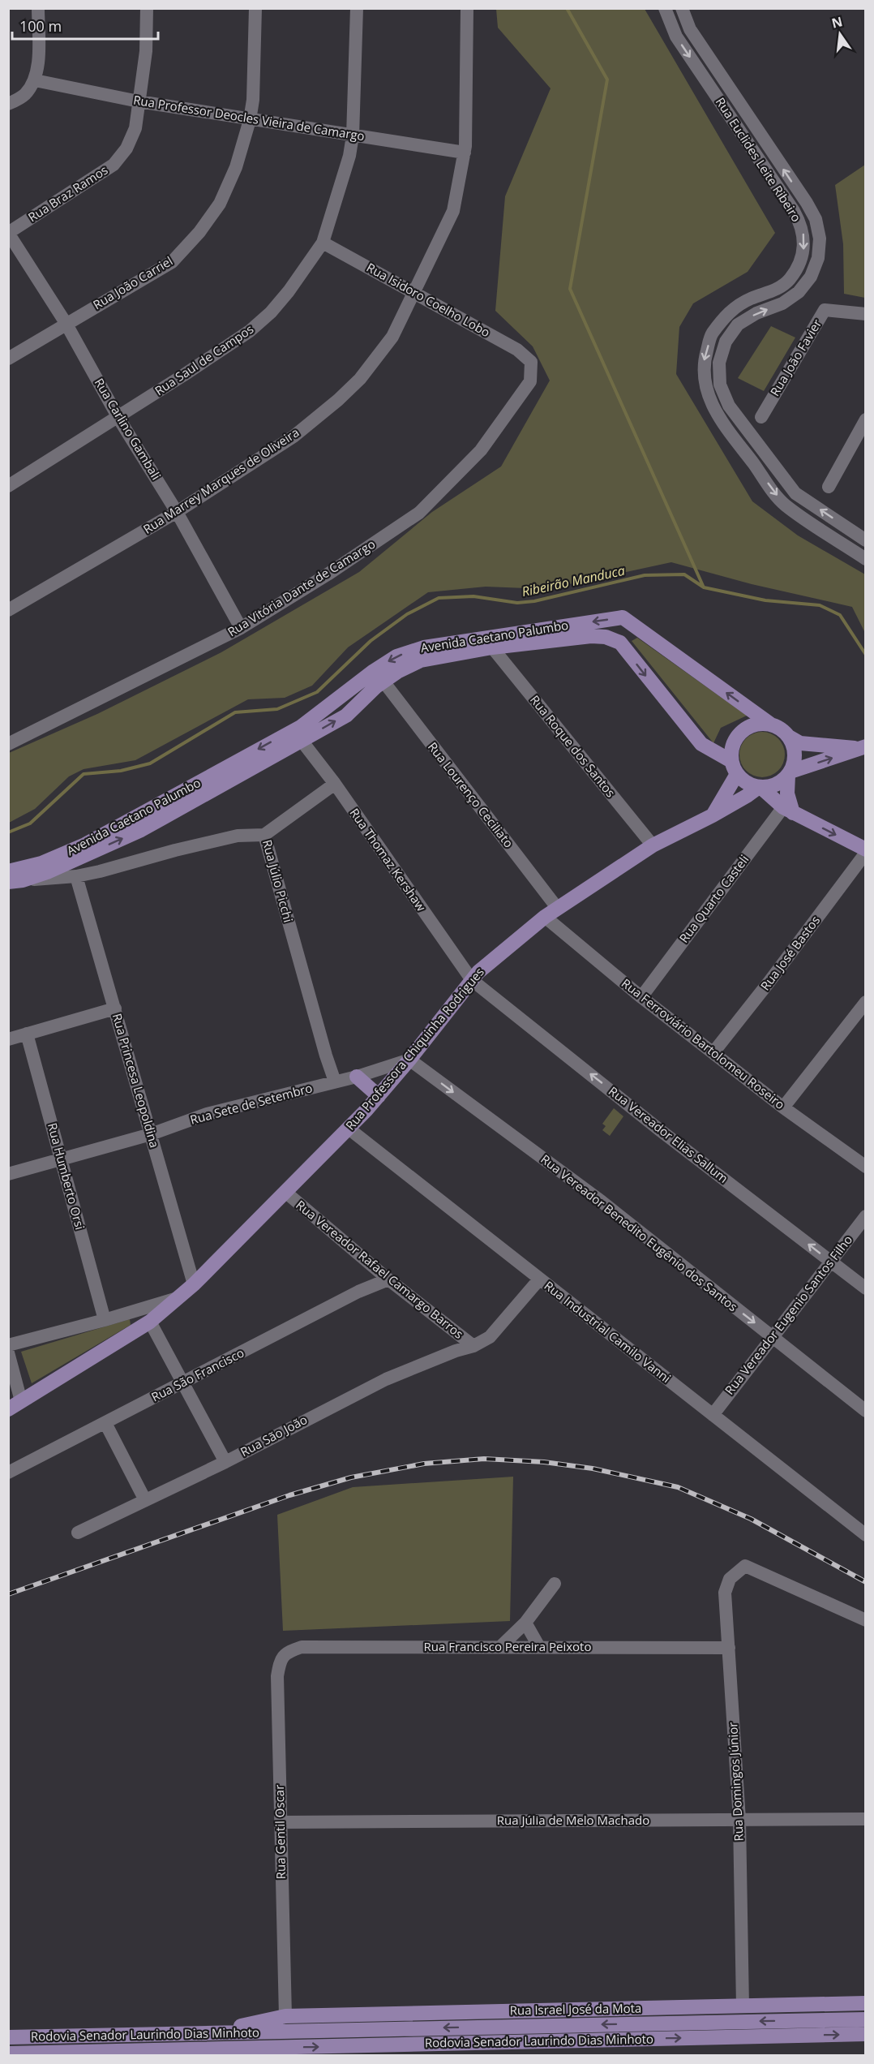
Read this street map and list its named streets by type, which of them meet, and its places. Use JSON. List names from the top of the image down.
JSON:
{
  "streets": {
    "main road": [
      "Avenida Caetano Palumbo",
      "Rua Professora Chiquinha Rodrigues",
      "Rua Israel José da Mota",
      "Rodovia Senador Laurindo Dias Minhoto"
    ],
    "street": [
      "Rua Professor Deocles Vieira de Camargo",
      "Rua Euclides Leite Ribeiro",
      "Rua Braz Ramos",
      "Rua João Carriel",
      "Rua Isidoro Coelho Lobo",
      "Rua João Favier",
      "Rua Saul de Campos",
      "Rua Carlino Gambali",
      "Rua Marrey Marques de Oliveira",
      "Rua Vitória Dante de Camargo",
      "Rua Roque dos Santos",
      "Rua Lourenço Ceciliato",
      "Rua Thomaz Kershaw",
      "Rua Júlio Picchi",
      "Rua Quarto Casteli",
      "Rua José Bastos",
      "Rua Ferroviário Bartolomeu Roseiro",
      "Rua Princesa Leopoldina",
      "Rua Sete de Setembro",
      "Rua Vereador Elias Sallum",
      "Rua Humberto Orsi",
      "Rua Vereador Benedito Eugênio dos Santos",
      "Rua Vereador Rafael Camargo Barros",
      "Rua Vereador Eugenio Santos Filho",
      "Rua Industrial Camilo Vanni",
      "Rua São Francisco",
      "Rua São João",
      "Rua Francisco Pereira Peixoto",
      "Rua Domingos Júnior",
      "Rua Júlia de Melo Machado",
      "Rua Gentil Oscar"
    ]
  },
  "crossings": [
    ["Rua Professor Deocles Vieira de Camargo", "Rua Braz Ramos"],
    ["Rua Professor Deocles Vieira de Camargo", "Rua João Carriel"],
    ["Rua Professor Deocles Vieira de Camargo", "Rua Saul de Campos"],
    ["Rua Professor Deocles Vieira de Camargo", "Rua Marrey Marques de Oliveira"],
    ["Rua Braz Ramos", "Rua Carlino Gambali"],
    ["Rua João Carriel", "Rua Carlino Gambali"],
    ["Rua Isidoro Coelho Lobo", "Rua Saul de Campos"],
    ["Rua Isidoro Coelho Lobo", "Rua Marrey Marques de Oliveira"],
    ["Rua Isidoro Coelho Lobo", "Rua Vitória Dante de Camargo"],
    ["Rua Saul de Campos", "Rua Carlino Gambali"],
    ["Rua Carlino Gambali", "Rua Marrey Marques de Oliveira"],
    ["Rua Carlino Gambali", "Rua Vitória Dante de Camargo"],
    ["Avenida Caetano Palumbo", "Rua Roque dos Santos"],
    ["Avenida Caetano Palumbo", "Rua Lourenço Ceciliato"],
    ["Avenida Caetano Palumbo", "Rua Thomaz Kershaw"],
    ["Avenida Caetano Palumbo", "Rua Júlio Picchi"],
    ["Avenida Caetano Palumbo", "Rua Professora Chiquinha Rodrigues"],
    ["Rua Roque dos Santos", "Rua Professora Chiquinha Rodrigues"],
    ["Rua Lourenço Ceciliato", "Rua Professora Chiquinha Rodrigues"],
    ["Rua Thomaz Kershaw", "Rua Professora Chiquinha Rodrigues"],
    ["Rua Thomaz Kershaw", "Rua Vereador Elias Sallum"],
    ["Rua Júlio Picchi", "Rua Princesa Leopoldina"],
    ["Rua Júlio Picchi", "Rua Sete de Setembro"],
    ["Rua Quarto Casteli", "Rua Ferroviário Bartolomeu Roseiro"],
    ["Rua José Bastos", "Rua Ferroviário Bartolomeu Roseiro"],
    ["Rua Ferroviário Bartolomeu Roseiro", "Rua Professora Chiquinha Rodrigues"],
    ["Rua Professora Chiquinha Rodrigues", "Rua Princesa Leopoldina"],
    ["Rua Professora Chiquinha Rodrigues", "Rua Sete de Setembro"],
    ["Rua Professora Chiquinha Rodrigues", "Rua Vereador Elias Sallum"],
    ["Rua Professora Chiquinha Rodrigues", "Rua Vereador Benedito Eugênio dos Santos"],
    ["Rua Professora Chiquinha Rodrigues", "Rua Vereador Rafael Camargo Barros"],
    ["Rua Professora Chiquinha Rodrigues", "Rua Industrial Camilo Vanni"],
    ["Rua Princesa Leopoldina", "Rua Sete de Setembro"],
    ["Rua Sete de Setembro", "Rua Humberto Orsi"],
    ["Rua Sete de Setembro", "Rua Vereador Benedito Eugênio dos Santos"],
    ["Rua Vereador Elias Sallum", "Rua Vereador Eugenio Santos Filho"],
    ["Rua Vereador Benedito Eugênio dos Santos", "Rua Vereador Eugenio Santos Filho"],
    ["Rua Vereador Rafael Camargo Barros", "Rua São Francisco"],
    ["Rua Vereador Rafael Camargo Barros", "Rua São João"],
    ["Rua Vereador Eugenio Santos Filho", "Rua Industrial Camilo Vanni"],
    ["Rua Industrial Camilo Vanni", "Rua São João"],
    ["Rua Francisco Pereira Peixoto", "Rua Domingos Júnior"],
    ["Rua Francisco Pereira Peixoto", "Rua Gentil Oscar"],
    ["Rua Domingos Júnior", "Rua Júlia de Melo Machado"],
    ["Rua Domingos Júnior", "Rua Israel José da Mota"],
    ["Rua Júlia de Melo Machado", "Rua Gentil Oscar"],
    ["Rua Gentil Oscar", "Rua Israel José da Mota"],
    ["Rua Israel José da Mota", "Rodovia Senador Laurindo Dias Minhoto"]
  ],
  "one_way": ["Rua Vereador Elias Sallum", "Rua Vereador Benedito Eugênio dos Santos"],
  "water": ["Ribeirão Manduca"],
  "scale_bar": "100 m",
  "north": "top"
}
